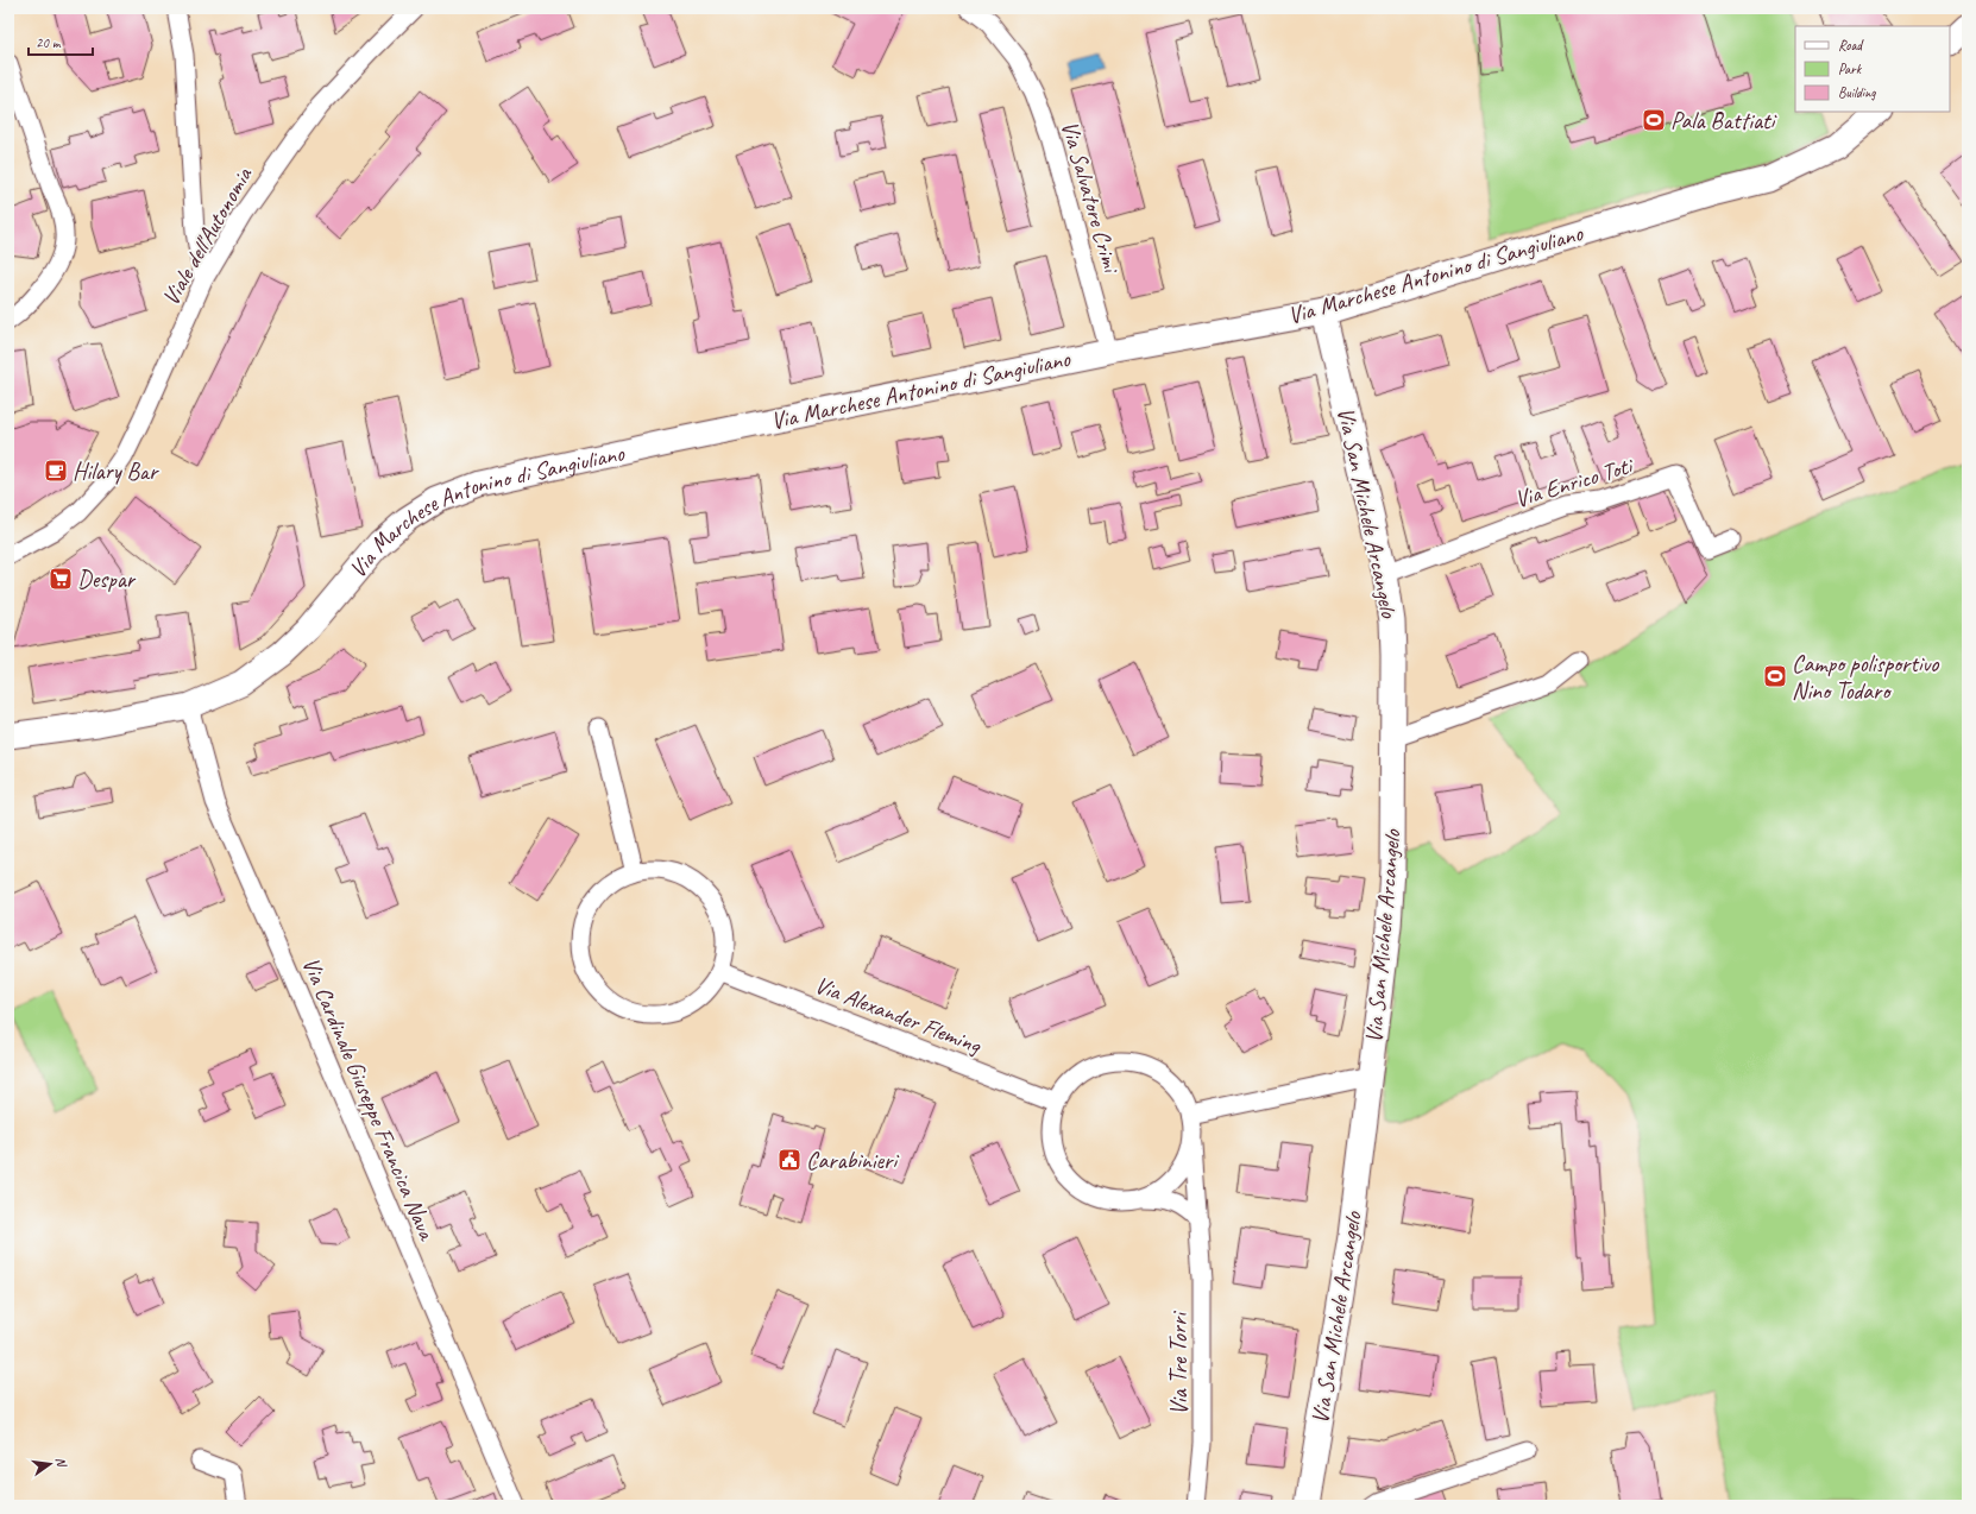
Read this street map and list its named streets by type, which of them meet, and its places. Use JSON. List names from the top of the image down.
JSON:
{
  "streets": {
    "main road": ["Via Marchese Antonino di Sangiuliano", "Via San Michele Arcangelo"],
    "street": [
      "Via Salvatore Crimi",
      "Viale dell'Autonomia",
      "Via Enrico Toti",
      "Via Alexander Fleming",
      "Via Cardinale Giuseppe Francica Nava",
      "Via Tre Torri"
    ]
  },
  "crossings": [
    ["Via Salvatore Crimi", "Via Marchese Antonino di Sangiuliano"],
    ["Via Marchese Antonino di Sangiuliano", "Via San Michele Arcangelo"],
    ["Via Marchese Antonino di Sangiuliano", "Via Cardinale Giuseppe Francica Nava"],
    ["Via Enrico Toti", "Via San Michele Arcangelo"],
    ["Via Alexander Fleming", "Via Tre Torri"]
  ],
  "places": {
    "sports": ["Pala Battiati", "Campo polisportivo Nino Todaro"],
    "cafe": ["Hilary Bar"],
    "supermarket": ["Despar"],
    "public building": ["Carabinieri"]
  },
  "legend": ["Road", "Park", "Building"],
  "scale_bar": "20 m",
  "north": "right"
}
